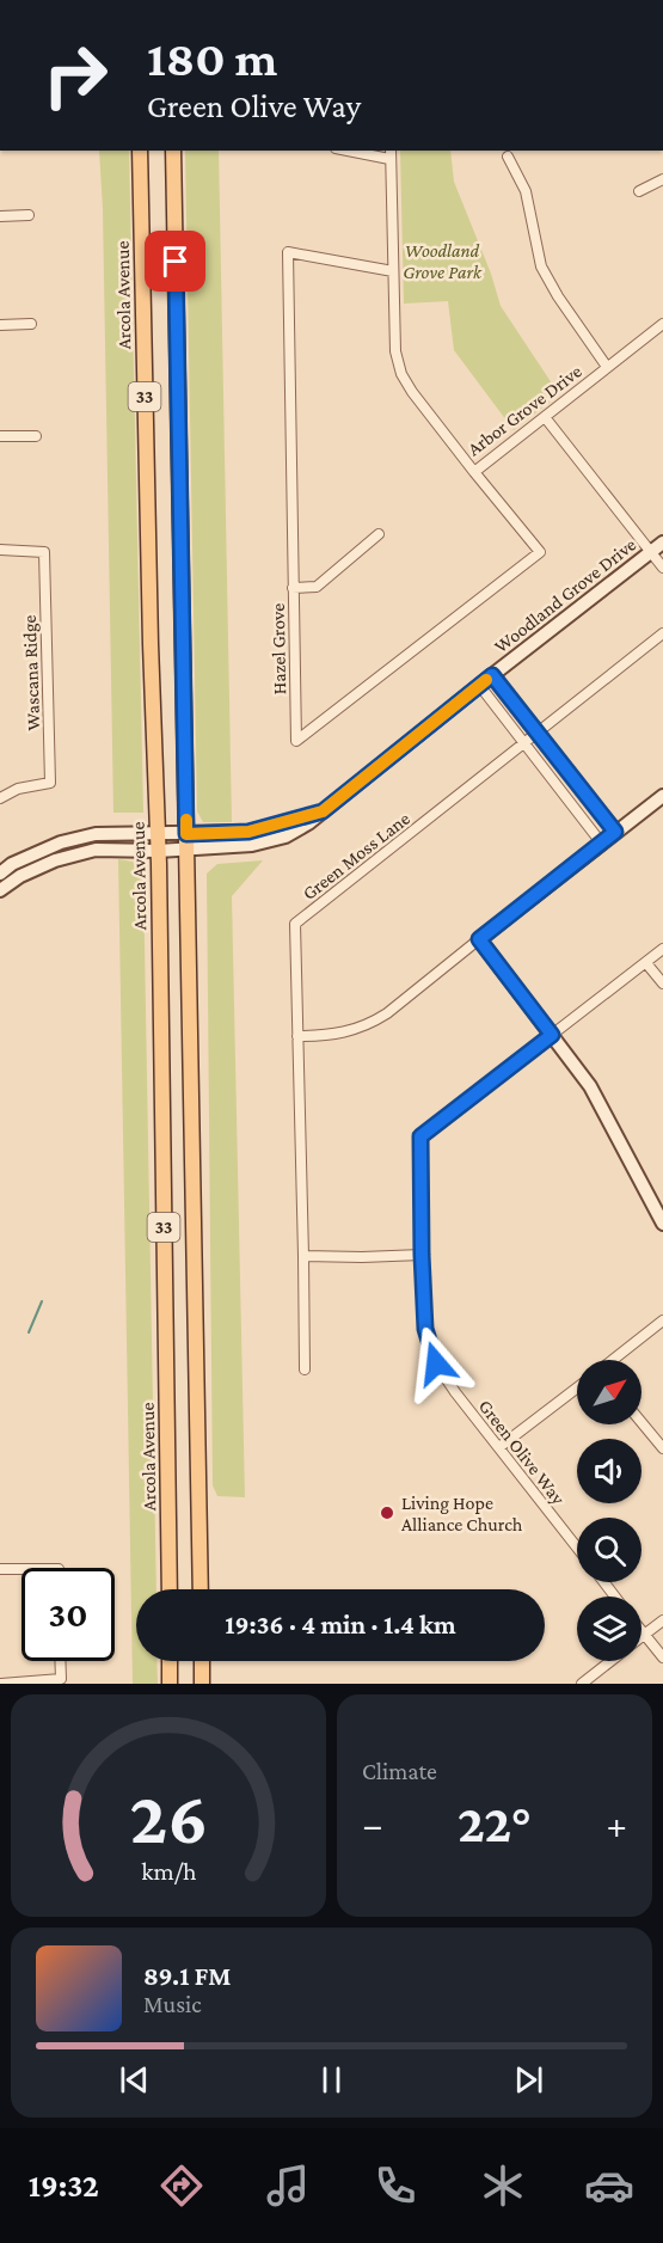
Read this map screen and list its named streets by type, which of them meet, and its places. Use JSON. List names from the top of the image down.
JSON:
{
  "streets": {
    "main road": ["Arcola Avenue", "33"],
    "street": [
      "Arbor Grove Drive",
      "Woodland Grove Drive",
      "Hazel Grove",
      "Wascana Ridge",
      "Green Moss Lane",
      "Green Olive Way"
    ]
  },
  "crossings": [
    ["33", "Woodland Grove Drive"],
    ["Arbor Grove Drive", "Hazel Grove"]
  ],
  "parks": ["Woodland Grove Park"],
  "places": ["Living Hope Alliance Church"],
  "north": "top right",
  "page": {
    "turn": ["180 m", "Green Olive Way"],
    "limit": "30",
    "trip": "19:36 · 4 min · 1.4 km",
    "tile": "Climate",
    "heat": ["−", "22°", "+"],
    "song": ["89.1 FM", "Music"],
    "tabs": "19:32",
    "gauge": ["26", "km/h"]
  }
}
